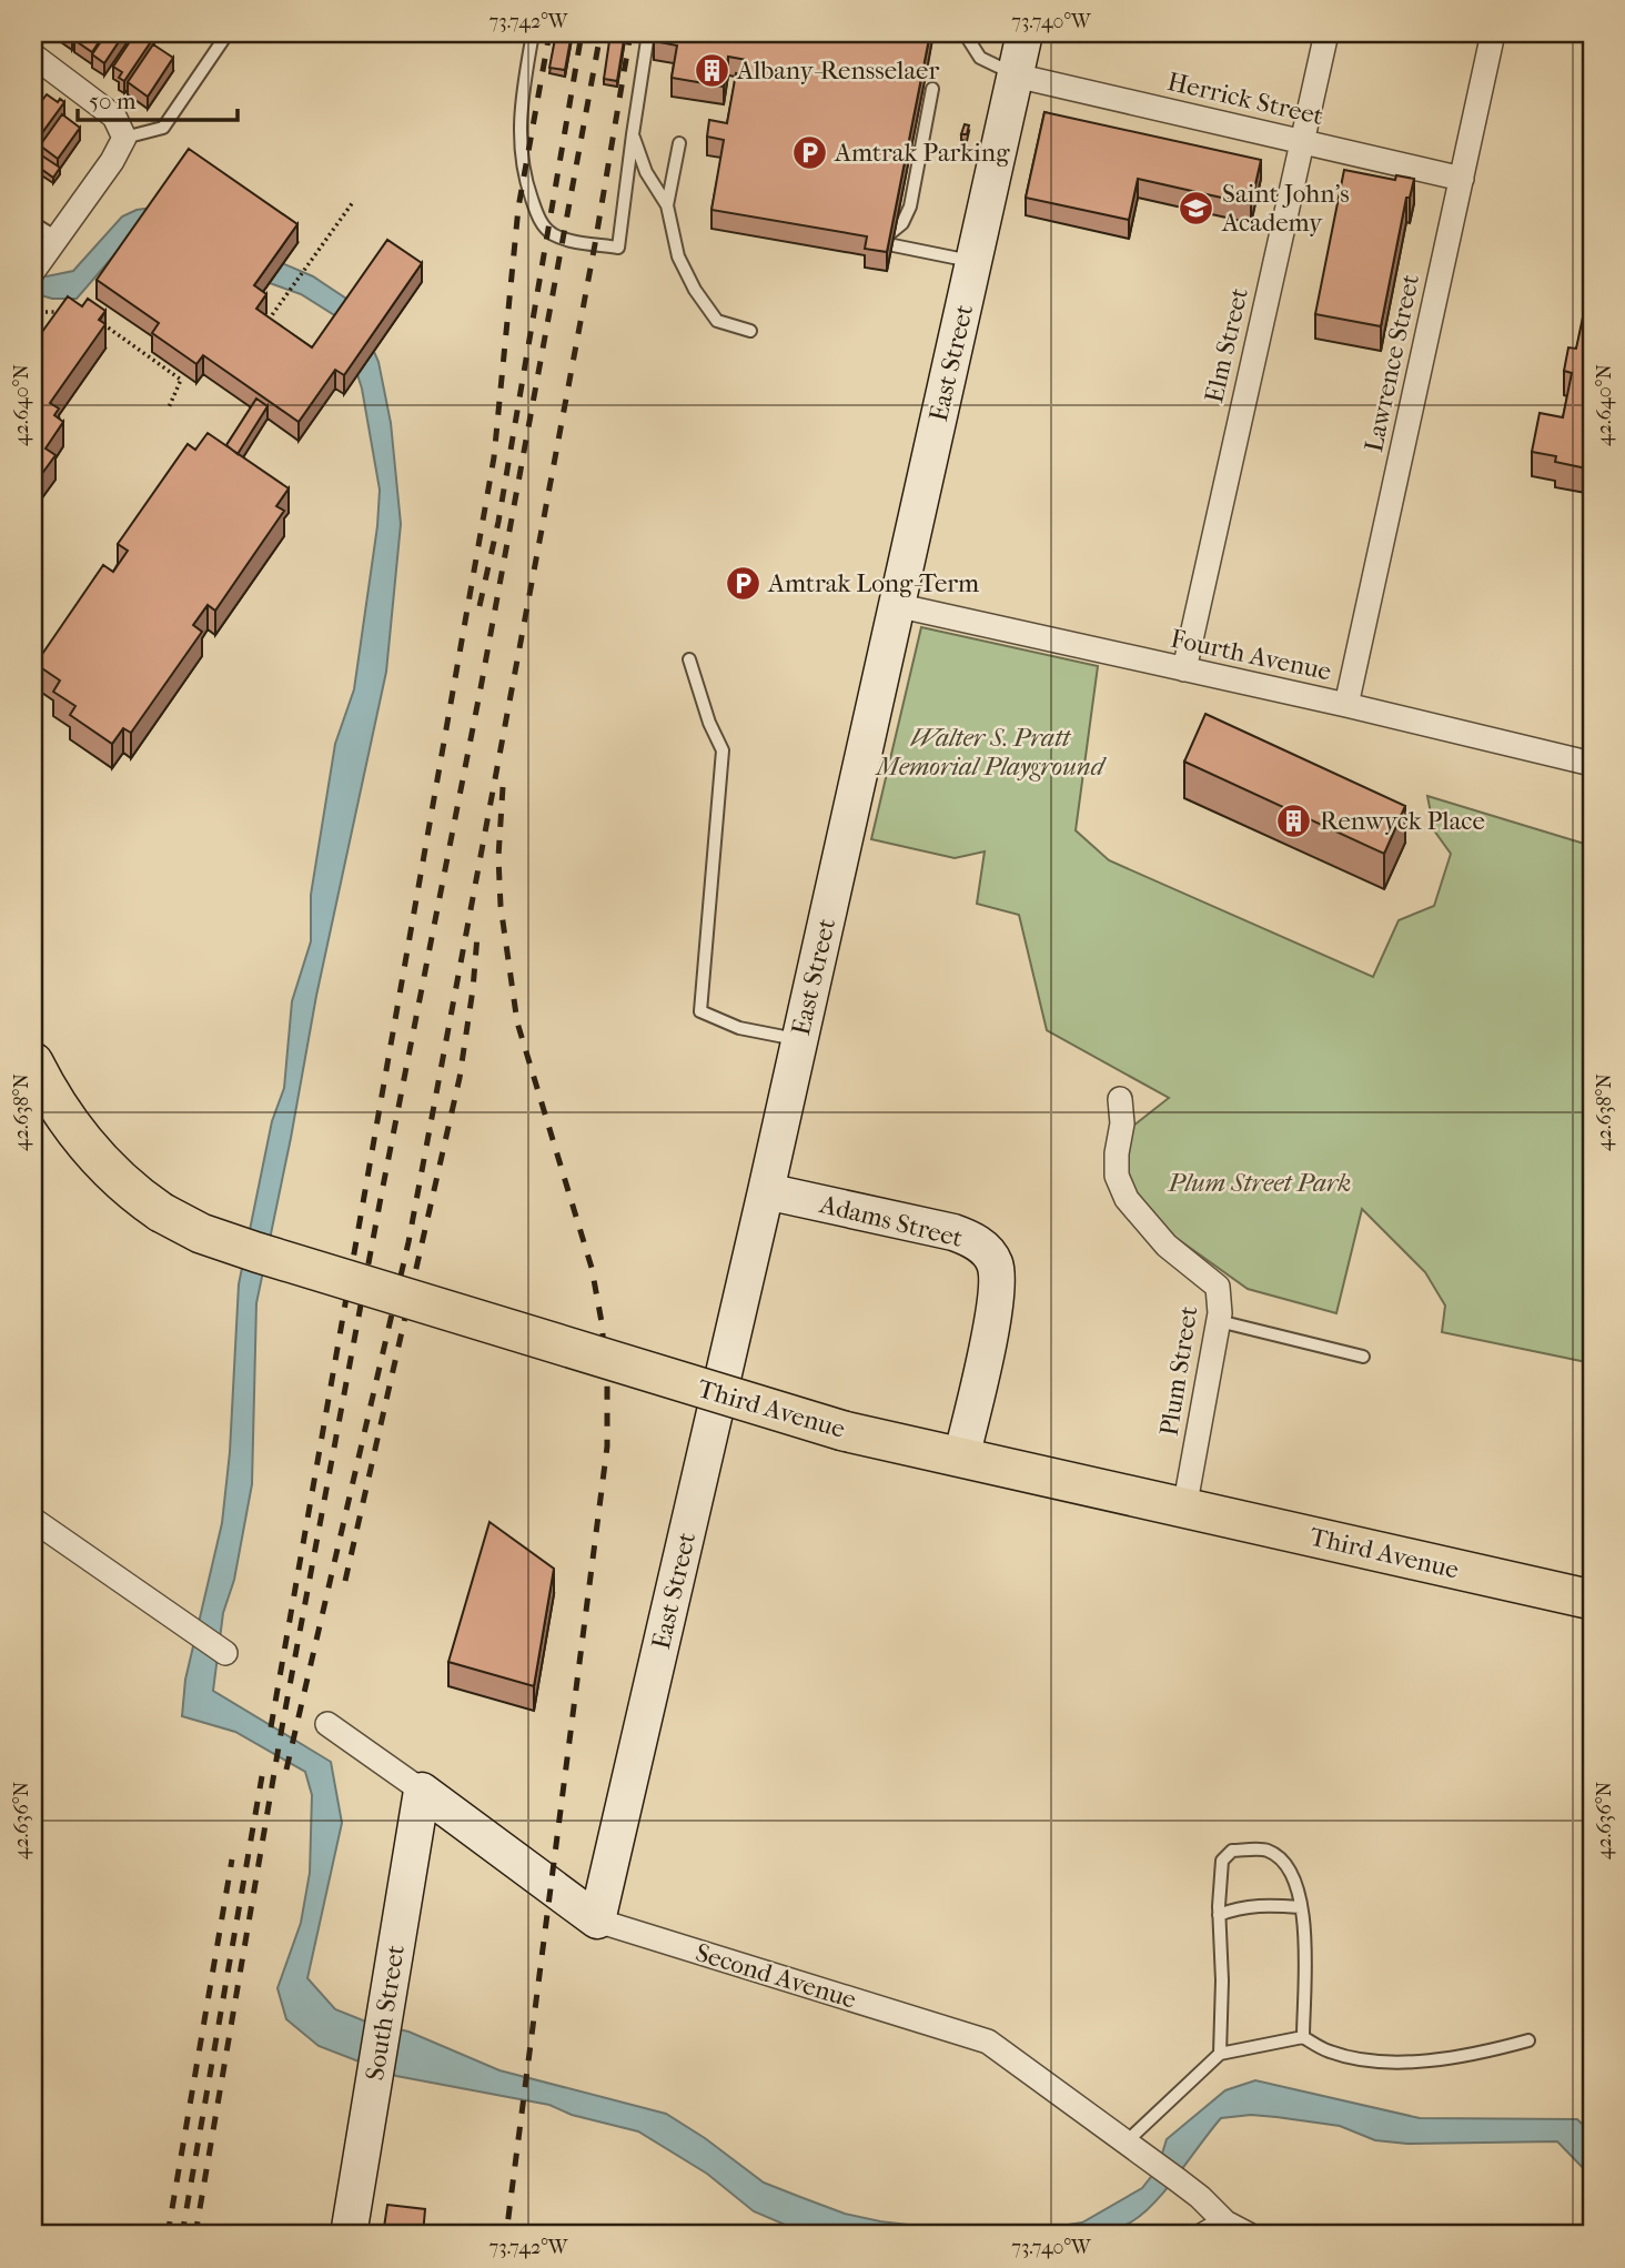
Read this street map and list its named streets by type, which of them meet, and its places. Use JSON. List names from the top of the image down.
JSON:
{
  "streets": {
    "main road": ["Third Avenue"],
    "street": [
      "Herrick Street",
      "Elm Street",
      "East Street",
      "Lawrence Street",
      "Fourth Avenue",
      "Adams Street",
      "Plum Street",
      "Second Avenue",
      "South Street"
    ]
  },
  "crossings": [
    ["Herrick Street", "Elm Street"],
    ["Herrick Street", "East Street"],
    ["Herrick Street", "Lawrence Street"],
    ["Elm Street", "Fourth Avenue"],
    ["East Street", "Fourth Avenue"],
    ["East Street", "Adams Street"],
    ["East Street", "Second Avenue"],
    ["Lawrence Street", "Fourth Avenue"],
    ["Adams Street", "Third Avenue"],
    ["Plum Street", "Third Avenue"],
    ["Second Avenue", "South Street"]
  ],
  "parks": ["Walter S. Pratt Memorial Playground", "Plum Street Park"],
  "places": {
    "building": ["Albany-Rensselaer", "Renwyck Place"],
    "parking": ["Amtrak Parking", "Amtrak Long-Term"],
    "school or university": ["Saint John's Academy"]
  },
  "scale_bar": "50 m",
  "coordinates": [
    "73.742°W",
    "73.740°W",
    "42.640°N",
    "42.638°N",
    "42.636°N"
  ]
}
